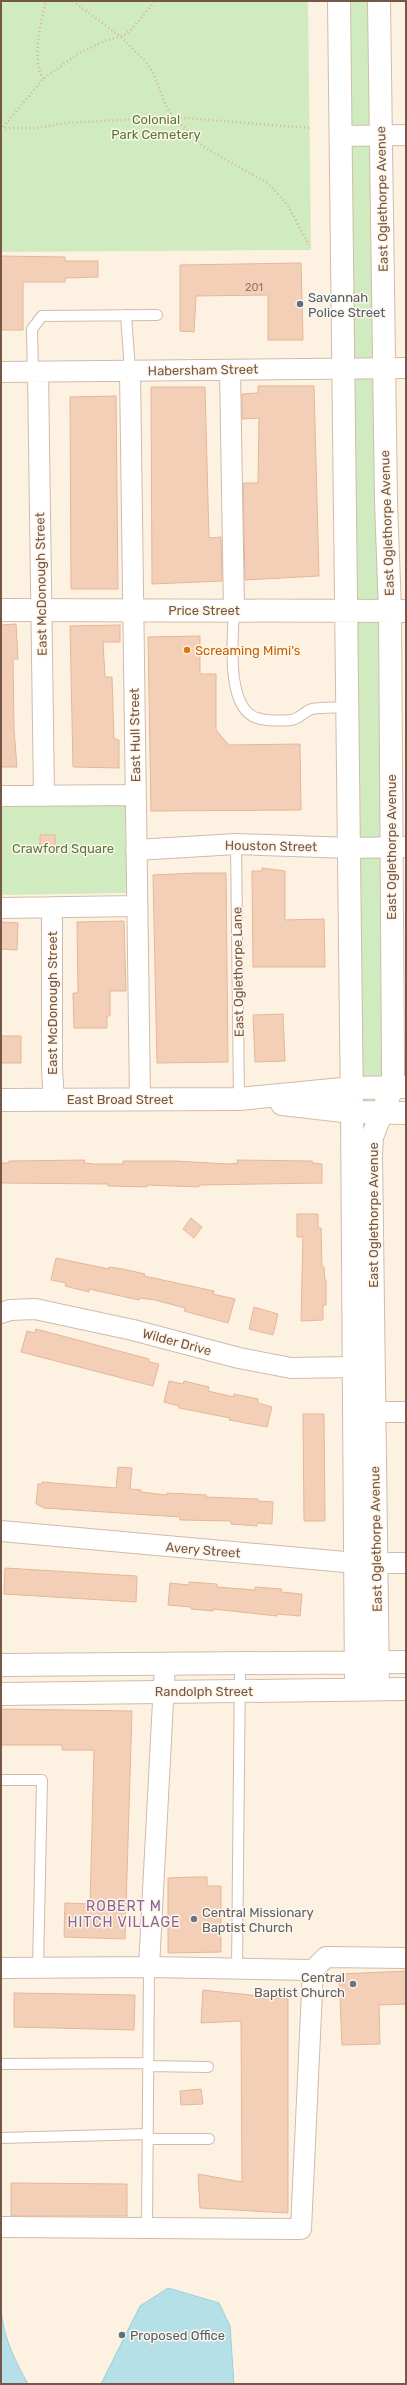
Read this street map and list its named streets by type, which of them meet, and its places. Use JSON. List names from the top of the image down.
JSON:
{
  "streets": {
    "main road": [
      "East Oglethorpe Avenue",
      "Price Street",
      "East Broad Street",
      "Randolph Street"
    ],
    "street": [
      "Habersham Street",
      "East McDonough Street",
      "East Hull Street",
      "Houston Street",
      "Wilder Drive",
      "Avery Street"
    ],
    "lane": ["East Oglethorpe Lane"]
  },
  "crossings": [
    ["East Oglethorpe Avenue", "Habersham Street"],
    ["East Oglethorpe Avenue", "Price Street"],
    ["East Oglethorpe Avenue", "Houston Street"],
    ["East Oglethorpe Avenue", "East Broad Street"],
    ["East Oglethorpe Avenue", "Wilder Drive"],
    ["East Oglethorpe Avenue", "Avery Street"],
    ["East Oglethorpe Avenue", "Randolph Street"],
    ["Habersham Street", "East McDonough Street"],
    ["Habersham Street", "East Hull Street"],
    ["East McDonough Street", "Price Street"],
    ["East McDonough Street", "East Broad Street"],
    ["Price Street", "East Hull Street"],
    ["East Hull Street", "Houston Street"],
    ["East Hull Street", "East Broad Street"],
    ["Houston Street", "East Oglethorpe Lane"],
    ["East Oglethorpe Lane", "East Broad Street"]
  ],
  "districts": ["ROBERT M HITCH VILLAGE"],
  "parks": ["Colonial Park Cemetery", "Crawford Square"],
  "places": [
    "Savannah Police Street",
    "Screaming Mimi's",
    "Central Missionary Baptist Church",
    "Central Baptist Church",
    "Proposed Office"
  ],
  "house_numbers": ["201"]
}
